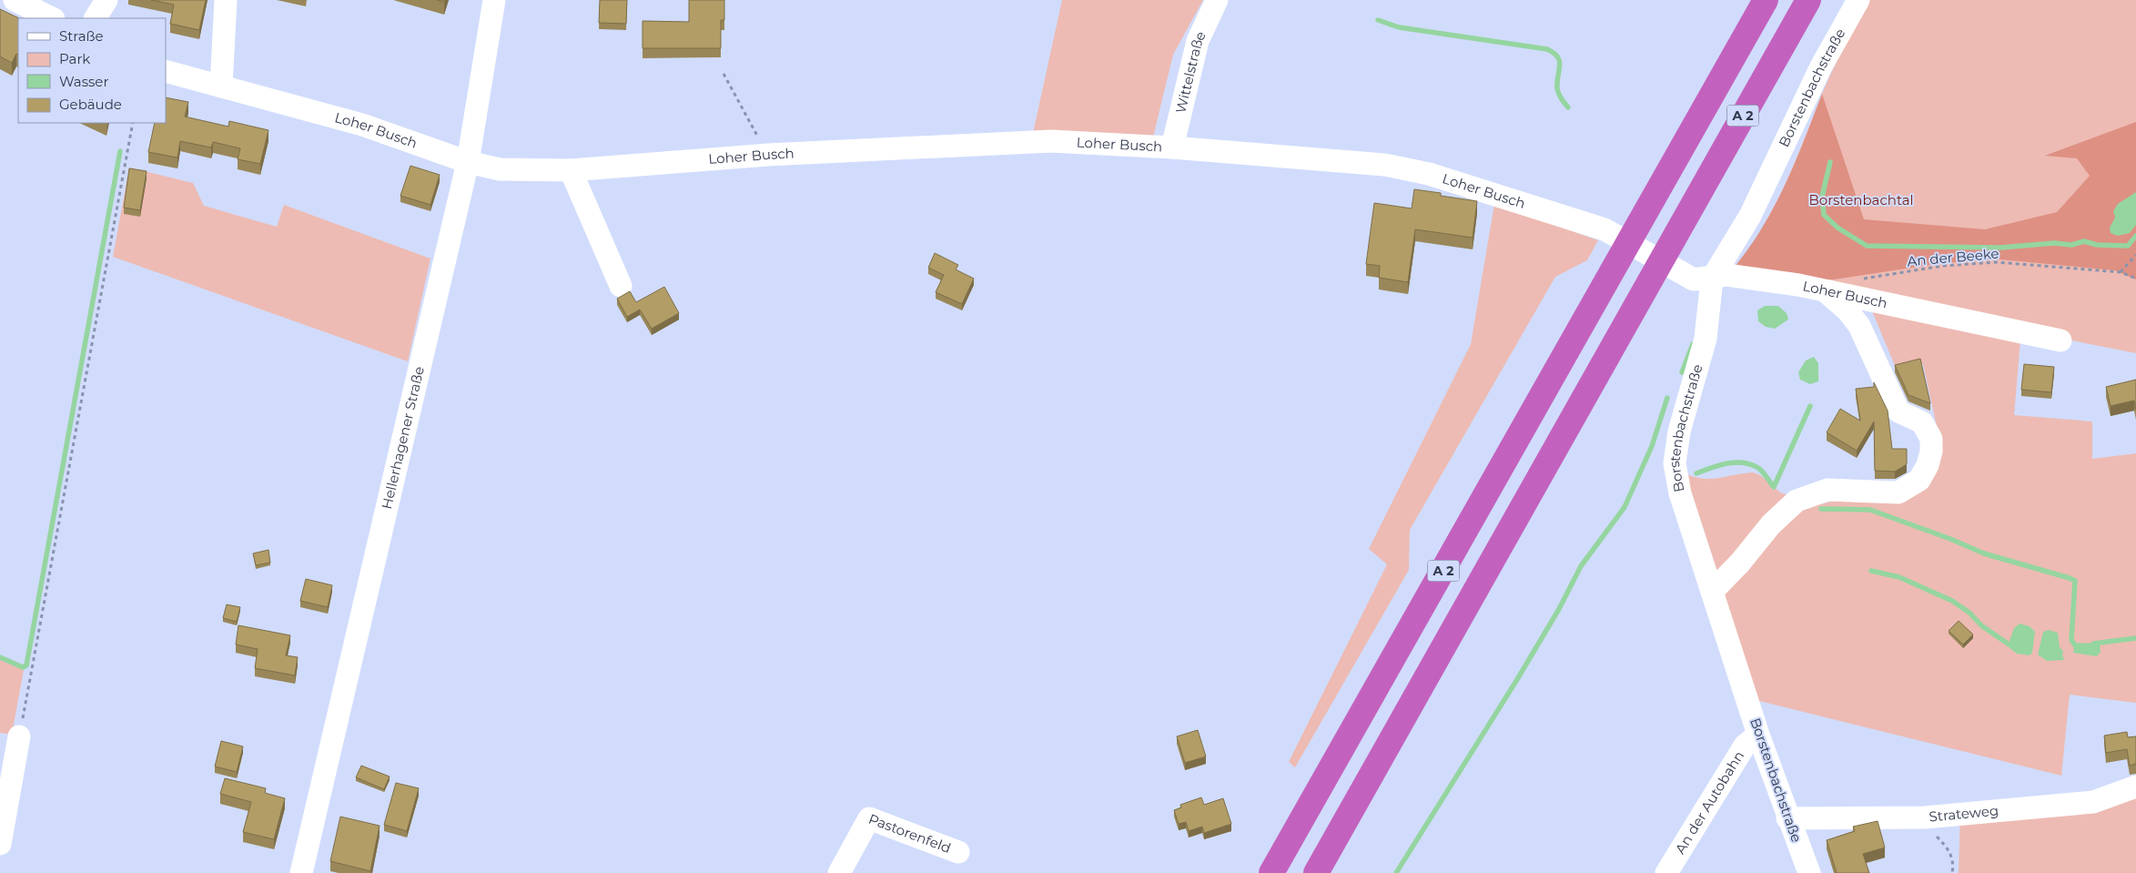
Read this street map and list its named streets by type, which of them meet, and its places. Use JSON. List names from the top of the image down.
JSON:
{
  "streets": {
    "highway": ["A 2"],
    "street": [
      "Wittelstraße",
      "Borstenbachstraße",
      "Loher Busch",
      "Hellerhagener Straße",
      "An der Autobahn",
      "Strateweg",
      "Pastorenfeld"
    ],
    "path": ["An der Beeke"]
  },
  "crossings": [
    ["Wittelstraße", "Loher Busch"],
    ["Borstenbachstraße", "Loher Busch"],
    ["Borstenbachstraße", "An der Autobahn"],
    ["Borstenbachstraße", "Strateweg"],
    ["Loher Busch", "Hellerhagener Straße"]
  ],
  "parks": ["Borstenbachtal"],
  "legend": [
    "Straße",
    "Park",
    "Wasser",
    "Gebäude"
  ]
}
